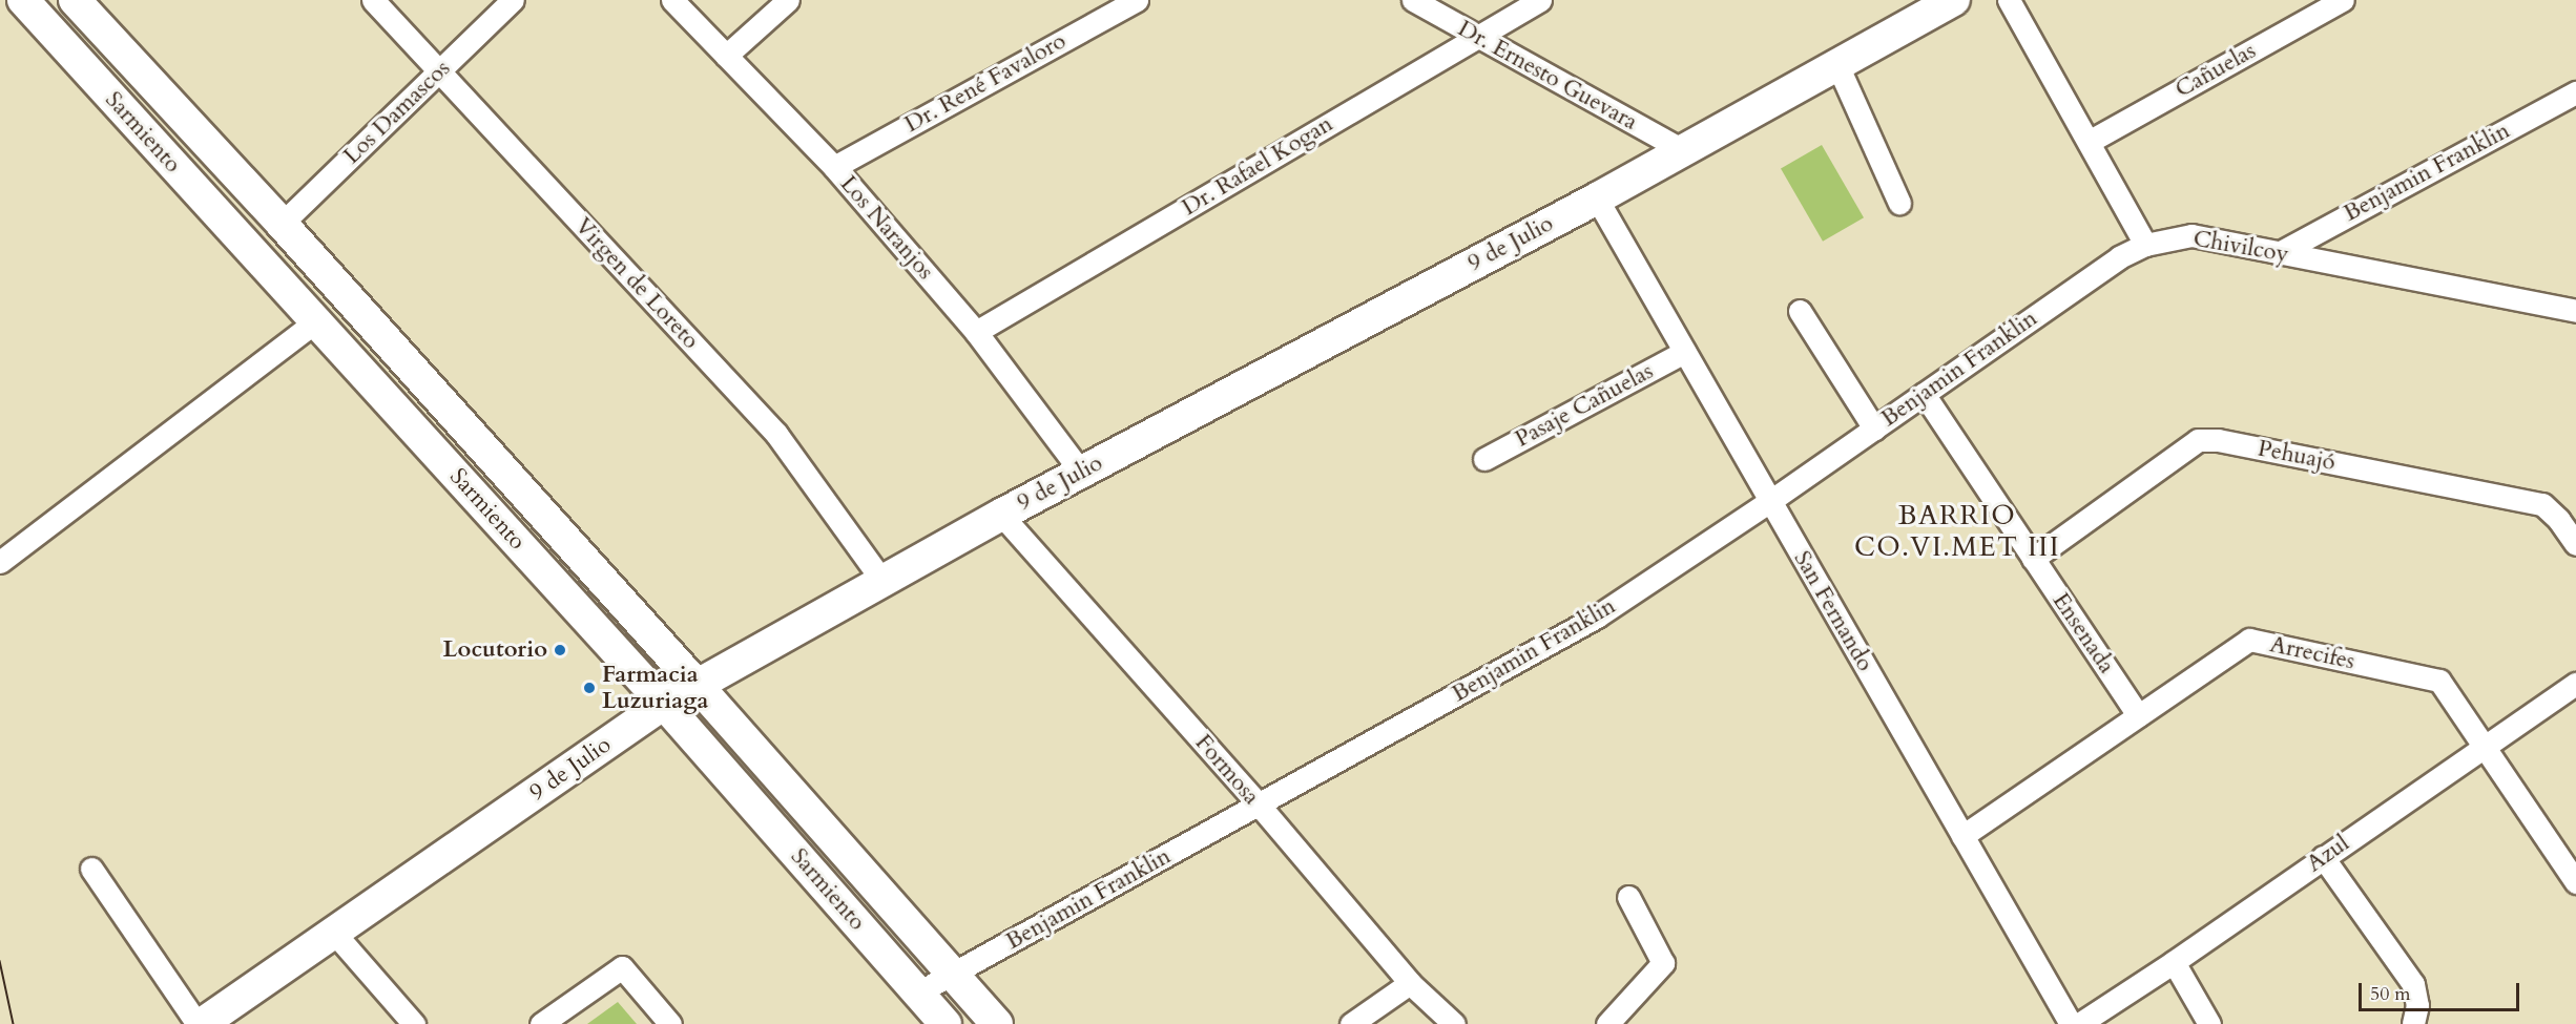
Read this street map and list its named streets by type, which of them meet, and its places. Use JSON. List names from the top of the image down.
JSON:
{
  "streets": {
    "main road": ["Sarmiento", "9 de Julio"],
    "street": [
      "Cañuelas",
      "Dr. Ernesto Guevara",
      "Dr. René Favaloro",
      "Los Damascos",
      "Dr. Rafael Kogan",
      "Benjamin Franklin",
      "Los Naranjos",
      "Chivilcoy",
      "Virgen de Loreto",
      "Pasaje Cañuelas",
      "Pehuajó",
      "San Fernando",
      "Ensenada",
      "Arrecifes",
      "Formosa",
      "Azul"
    ]
  },
  "crossings": [
    ["Dr. Ernesto Guevara", "Dr. Rafael Kogan"],
    ["Dr. Ernesto Guevara", "9 de Julio"],
    ["Dr. René Favaloro", "Los Naranjos"],
    ["Los Damascos", "Sarmiento"],
    ["Los Damascos", "Virgen de Loreto"],
    ["Sarmiento", "Benjamin Franklin"],
    ["Sarmiento", "9 de Julio"],
    ["Dr. Rafael Kogan", "Los Naranjos"],
    ["Benjamin Franklin", "Chivilcoy"],
    ["Benjamin Franklin", "San Fernando"],
    ["Benjamin Franklin", "Ensenada"],
    ["Benjamin Franklin", "Formosa"],
    ["Los Naranjos", "9 de Julio"],
    ["9 de Julio", "Virgen de Loreto"],
    ["9 de Julio", "San Fernando"],
    ["9 de Julio", "Formosa"],
    ["Pasaje Cañuelas", "San Fernando"],
    ["Pehuajó", "Ensenada"],
    ["San Fernando", "Arrecifes"],
    ["Ensenada", "Arrecifes"],
    ["Arrecifes", "Azul"]
  ],
  "districts": ["BARRIO CO.VI.MET III"],
  "places": ["Locutorio", "Farmacia Luzuriaga"],
  "scale_bar": "50 m"
}
